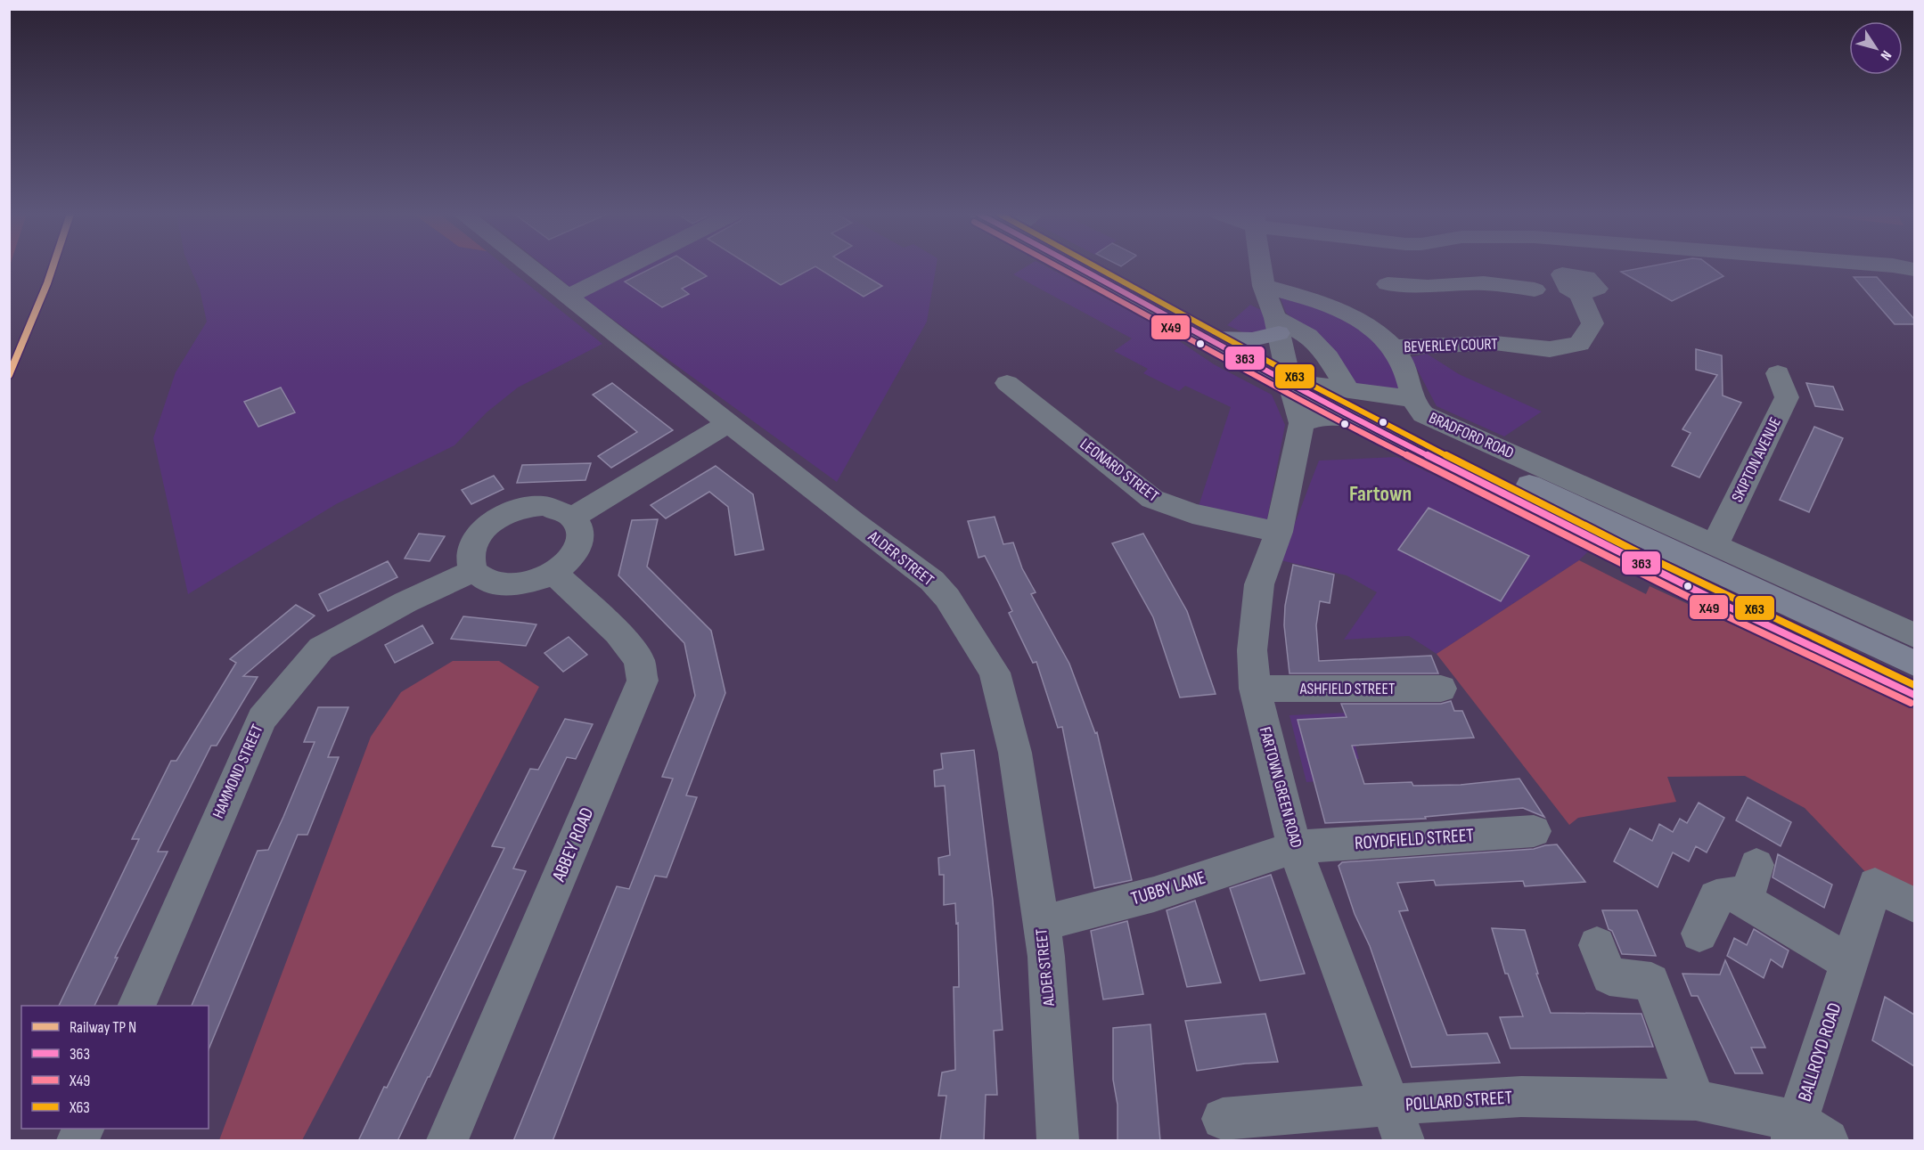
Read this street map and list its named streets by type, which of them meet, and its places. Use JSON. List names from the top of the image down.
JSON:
{
  "streets": {
    "main road": ["BRADFORD ROAD"],
    "street": [
      "BEVERLEY COURT",
      "SKIPTON AVENUE",
      "LEONARD STREET",
      "ALDER STREET",
      "ASHFIELD STREET",
      "HAMMOND STREET",
      "FARTOWN GREEN ROAD",
      "ROYDFIELD STREET",
      "ABBEY ROAD",
      "TUBBY LANE",
      "BALLROYD ROAD",
      "POLLARD STREET"
    ]
  },
  "crossings": [
    ["BRADFORD ROAD", "SKIPTON AVENUE"],
    ["BRADFORD ROAD", "FARTOWN GREEN ROAD"],
    ["LEONARD STREET", "FARTOWN GREEN ROAD"],
    ["ALDER STREET", "TUBBY LANE"],
    ["ASHFIELD STREET", "FARTOWN GREEN ROAD"],
    ["HAMMOND STREET", "ABBEY ROAD"],
    ["FARTOWN GREEN ROAD", "ROYDFIELD STREET"],
    ["FARTOWN GREEN ROAD", "TUBBY LANE"],
    ["FARTOWN GREEN ROAD", "POLLARD STREET"],
    ["ROYDFIELD STREET", "TUBBY LANE"],
    ["BALLROYD ROAD", "POLLARD STREET"]
  ],
  "districts": ["Fartown"],
  "lines": ["transit line 363", "transit line X49", "transit line X63"],
  "legend": [
    "Railway TP N",
    "363",
    "X49",
    "X63"
  ],
  "north": "bottom right"
}
